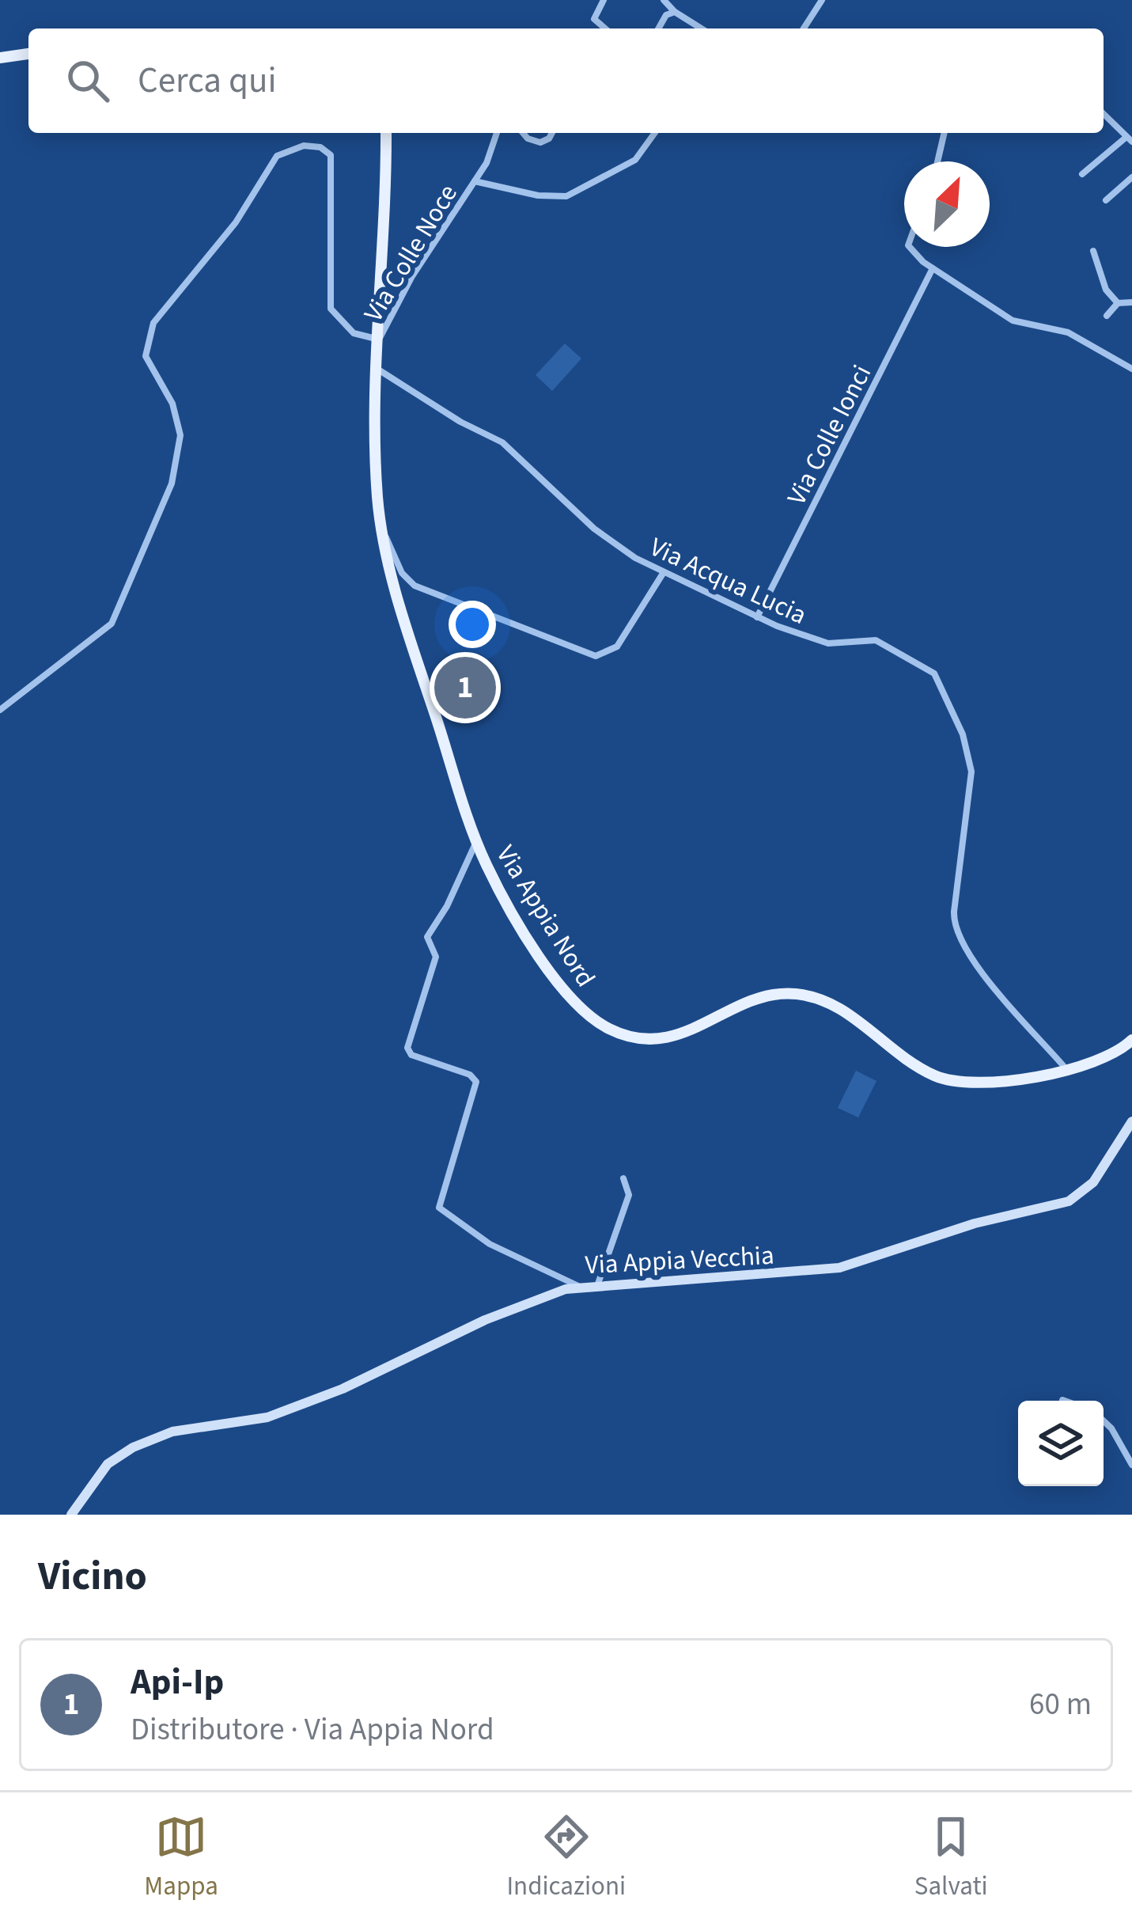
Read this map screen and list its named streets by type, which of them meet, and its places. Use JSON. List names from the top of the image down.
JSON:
{
  "streets": {
    "main road": ["Via Appia Nord", "Via Appia Vecchia"],
    "street": ["Via Colle Noce", "Via Colle Ionci", "Via Acqua Lucia"]
  },
  "crossings": [
    ["Via Colle Noce", "Via Appia Nord"],
    ["Via Colle Ionci", "Via Acqua Lucia"],
    ["Via Acqua Lucia", "Via Appia Nord"]
  ],
  "north": "top right",
  "page": {
    "search": "Cerca qui",
    "pins": "1",
    "heading": "Vicino",
    "list": [
      {
        "mark": "1",
        "name": "Api-Ip",
        "note": "Distributore · Via Appia Nord",
        "value": "60 m"
      }
    ],
    "nav": ["Mappa", "Indicazioni", "Salvati"]
  }
}
